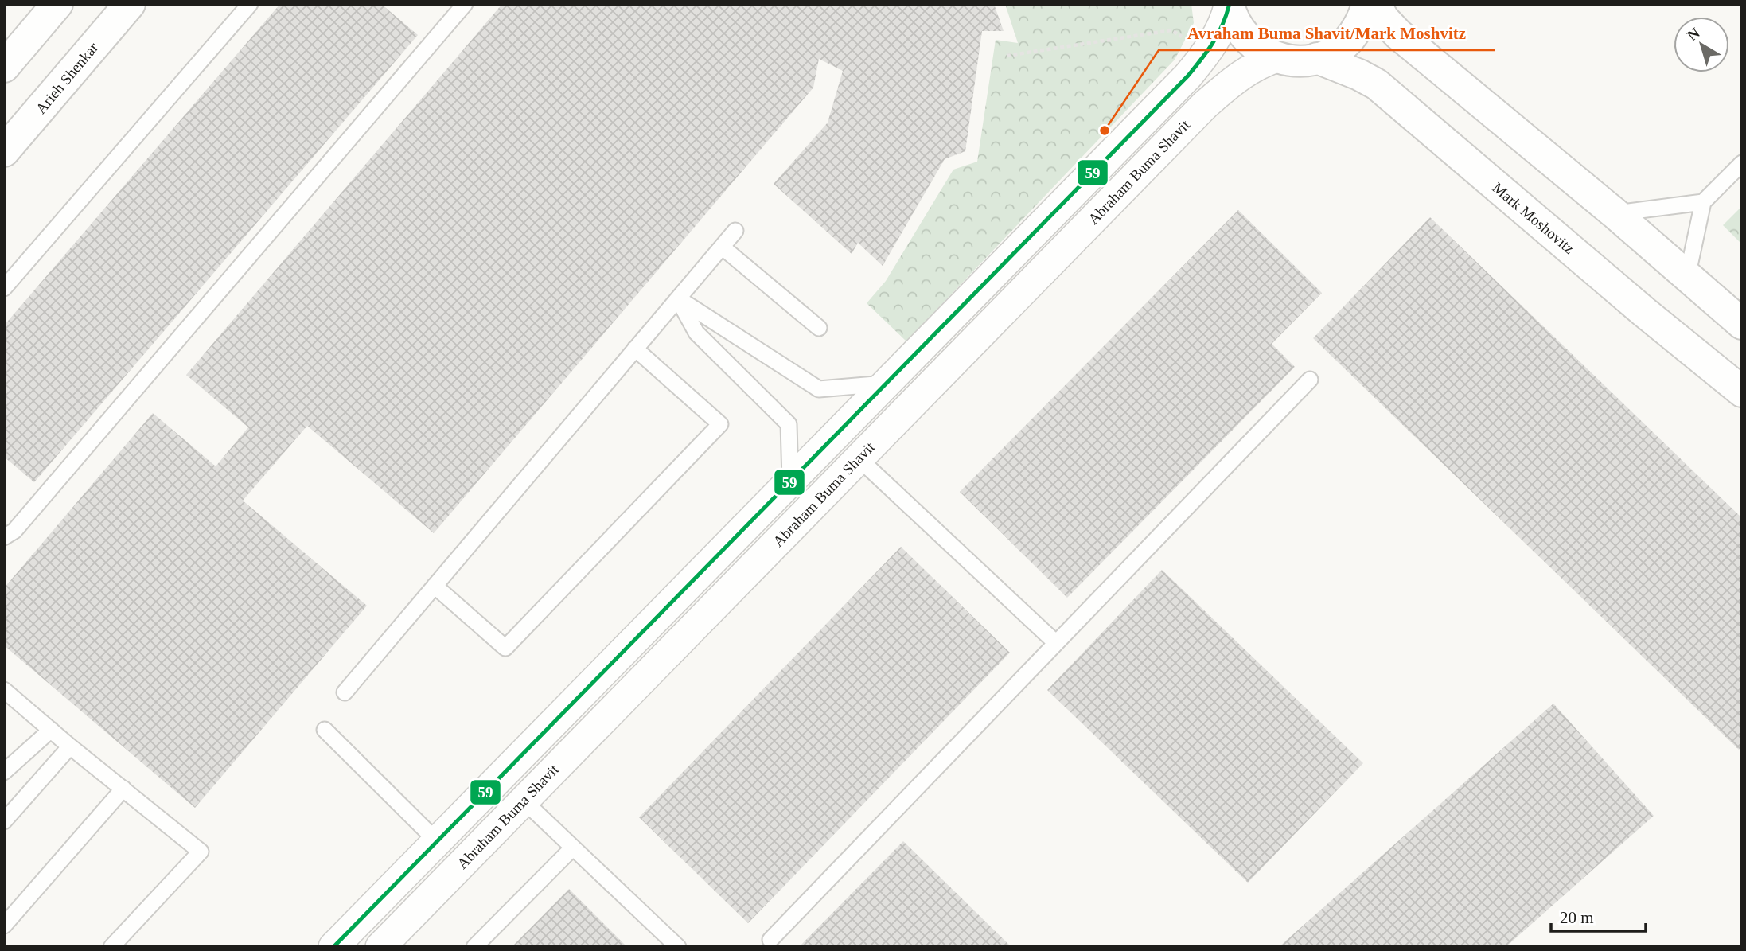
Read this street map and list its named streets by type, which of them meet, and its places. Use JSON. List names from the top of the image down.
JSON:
{
  "streets": {
    "street": ["Arieh Shenkar", "Abraham Buma Shavit", "Mark Moshovitz"]
  },
  "crossings": [
    ["Abraham Buma Shavit", "Mark Moshovitz"]
  ],
  "places": ["Avraham Buma Shavit/Mark Moshvitz"],
  "lines": ["transit line 59"],
  "scale_bar": "20 m",
  "north": "top left"
}
